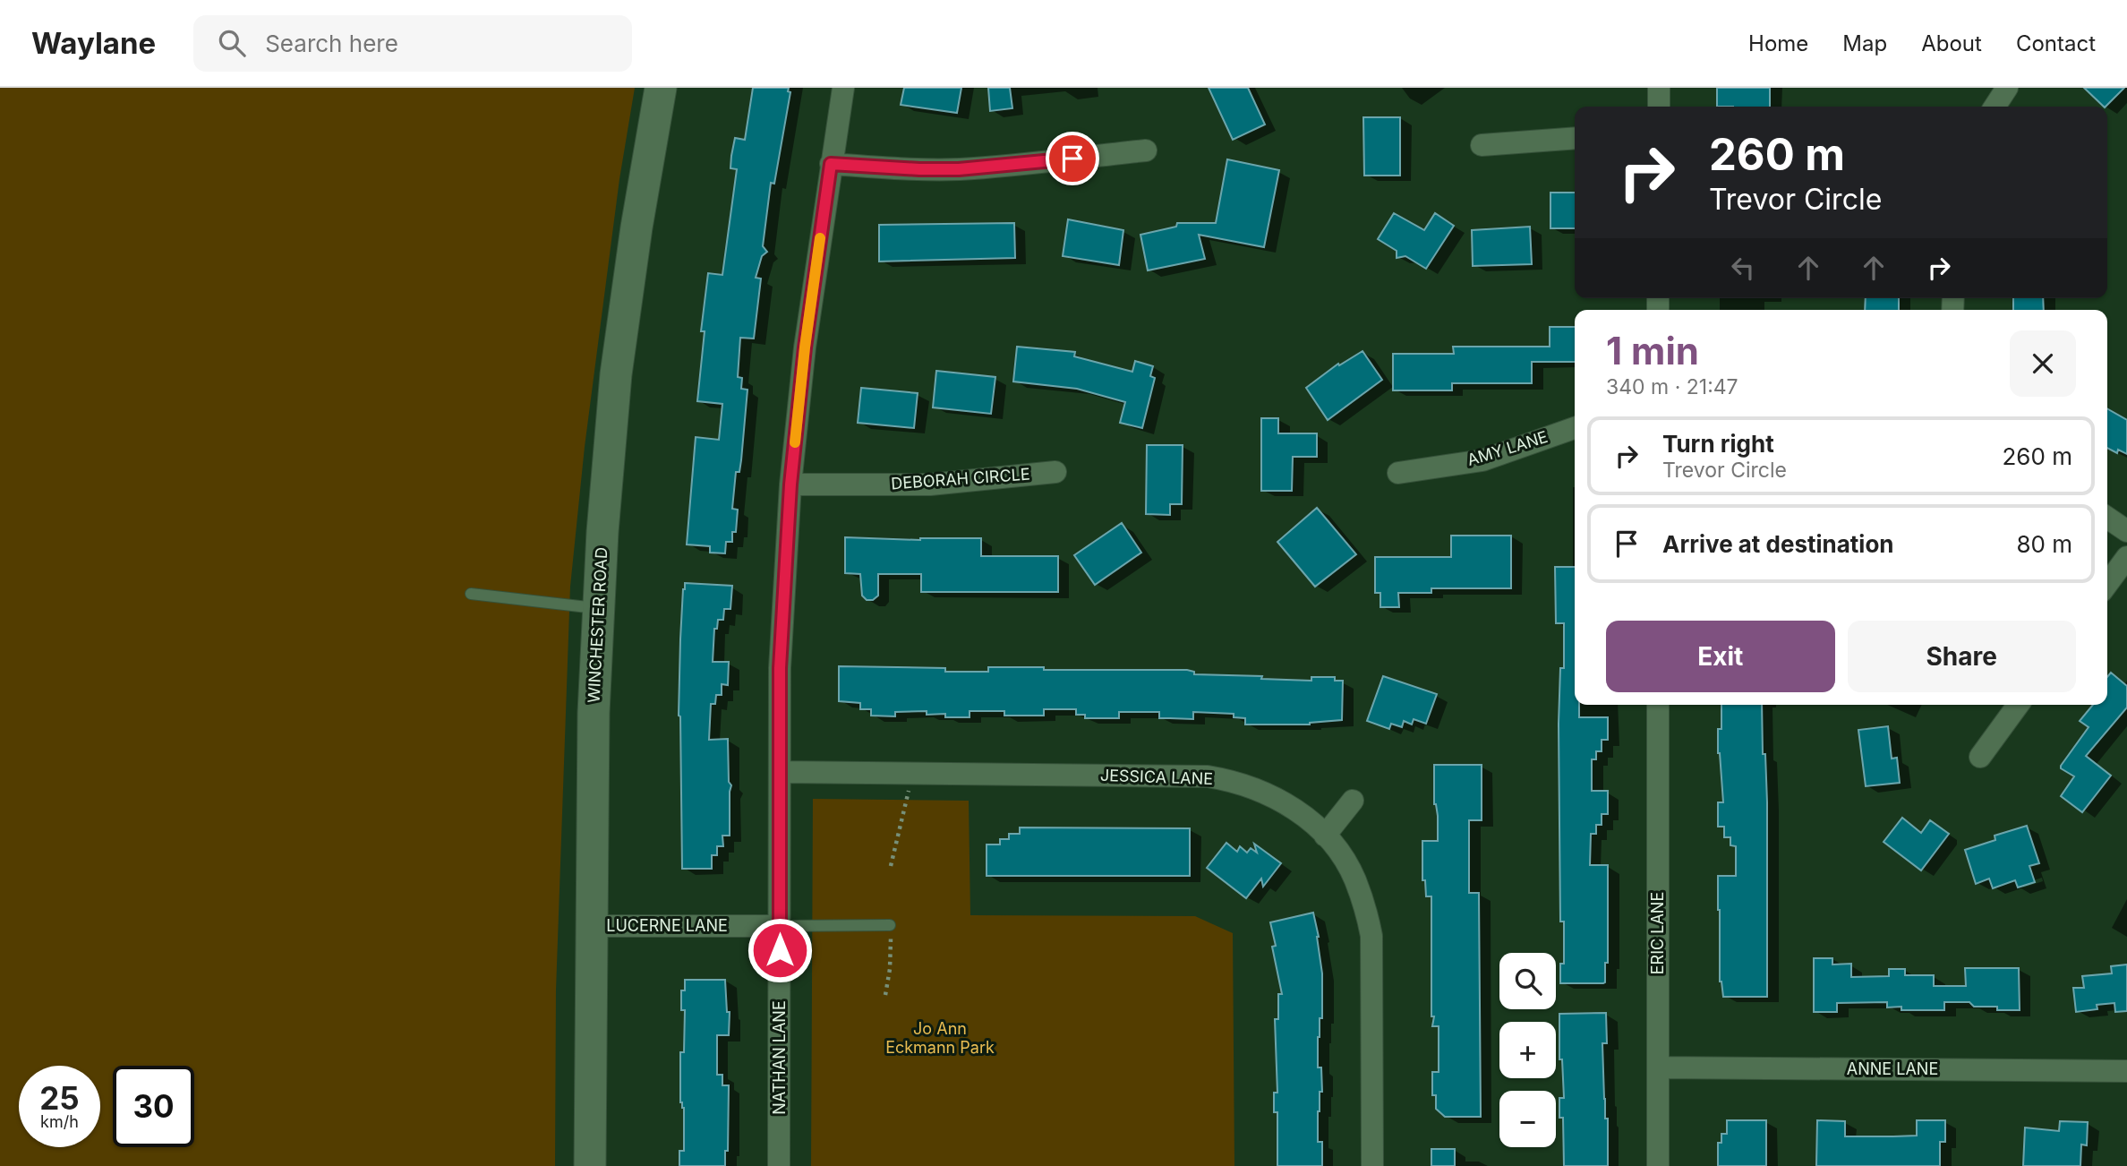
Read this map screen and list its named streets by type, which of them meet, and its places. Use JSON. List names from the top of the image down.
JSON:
{
  "streets": {
    "main road": ["WINCHESTER ROAD"],
    "street": [
      "AMY LANE",
      "DEBORAH CIRCLE",
      "JESSICA LANE",
      "LUCERNE LANE",
      "ERIC LANE",
      "NATHAN LANE",
      "ANNE LANE"
    ]
  },
  "crossings": [
    ["DEBORAH CIRCLE", "NATHAN LANE"],
    ["WINCHESTER ROAD", "LUCERNE LANE"],
    ["JESSICA LANE", "NATHAN LANE"],
    ["LUCERNE LANE", "NATHAN LANE"],
    ["ERIC LANE", "ANNE LANE"]
  ],
  "parks": ["Jo Ann Eckmann Park"],
  "page": {
    "header": "Waylane",
    "search": "Search here",
    "nav": [
      "Home",
      "Map",
      "About",
      "Contact"
    ],
    "turn": ["260 m", "Trevor Circle"],
    "heading": ["1 min", "340 m · 21:47"],
    "list": [
      {
        "name": "Turn right",
        "note": "Trevor Circle",
        "value": "260 m"
      },
      {
        "name": "Arrive at destination",
        "value": "80 m"
      }
    ],
    "buttons": ["Exit", "Share"],
    "map_buttons": ["+", "−"],
    "speed": "25 km/h",
    "limit": "30"
  }
}
